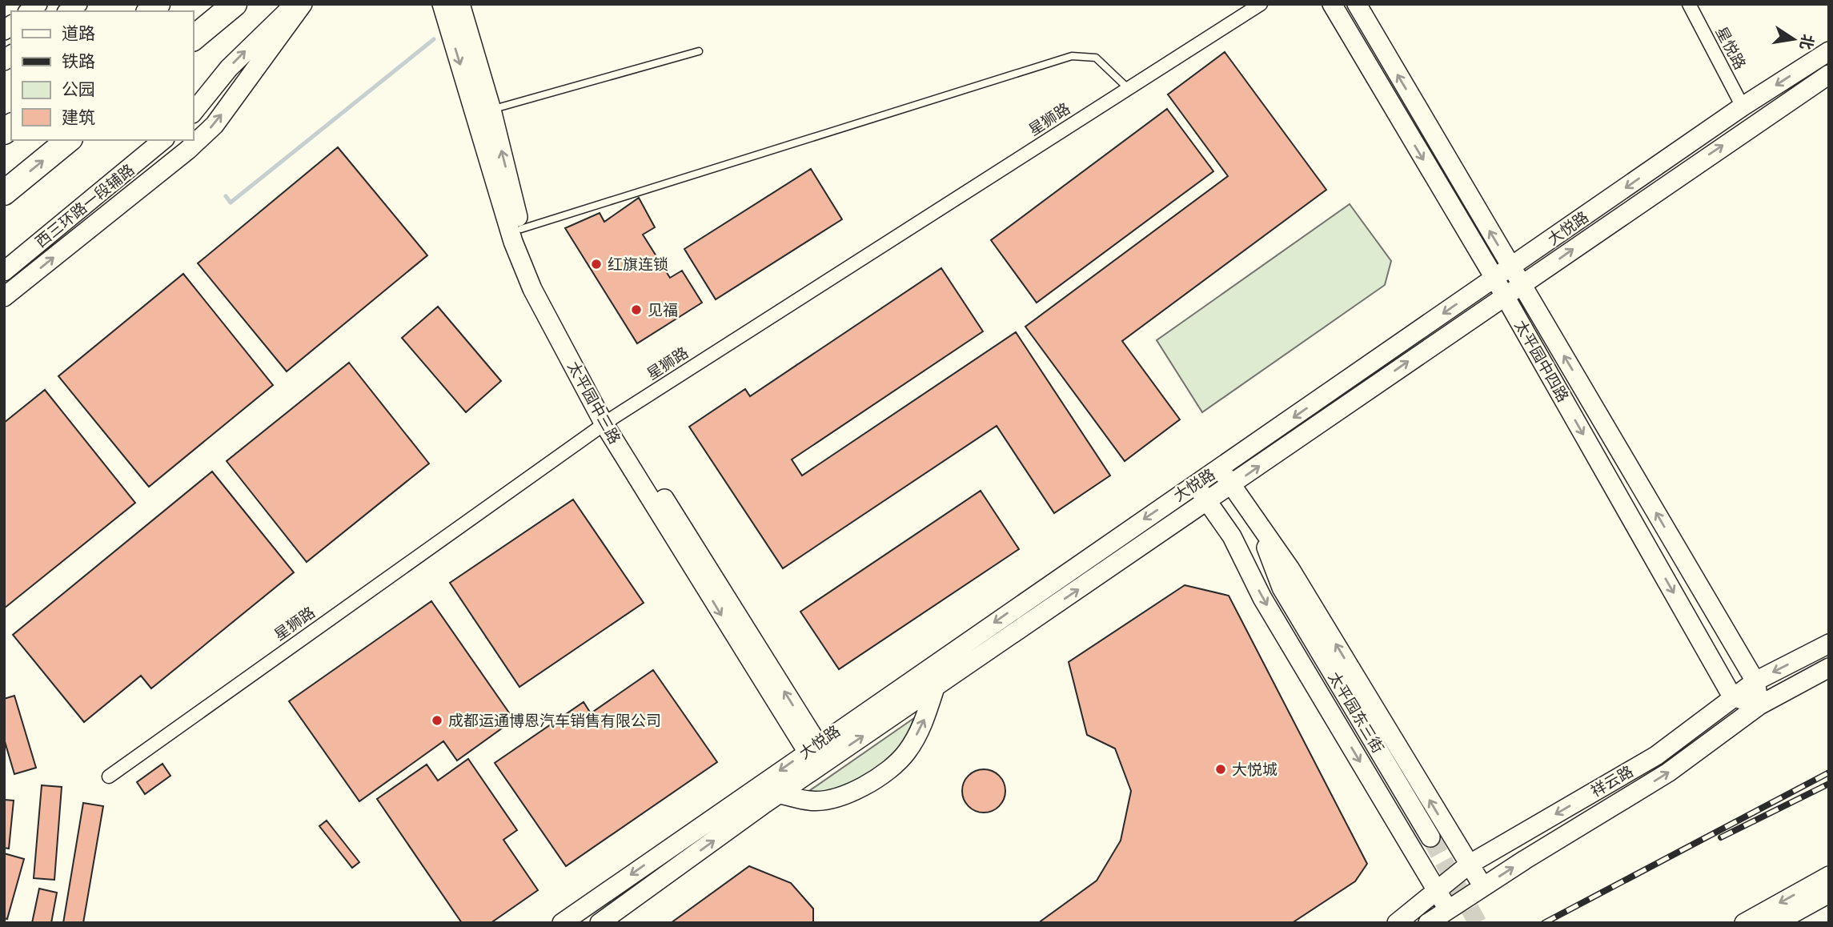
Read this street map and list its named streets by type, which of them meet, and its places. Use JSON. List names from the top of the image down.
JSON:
{
  "streets": {
    "street": [
      "星悦路",
      "星狮路",
      "西三环路一段辅路",
      "大悦路",
      "太平园中四路",
      "太平园中三路",
      "太平园东三街",
      "祥云路"
    ]
  },
  "crossings": [
    ["星悦路", "大悦路"],
    ["星狮路", "太平园中三路"],
    ["大悦路", "太平园中四路"],
    ["大悦路", "太平园中三路"],
    ["太平园中四路", "祥云路"]
  ],
  "places": [
    "红旗连锁",
    "见福",
    "成都运通博恩汽车销售有限公司",
    "大悦城"
  ],
  "legend": [
    "道路",
    "铁路",
    "公园",
    "建筑"
  ],
  "north": "right"
}
